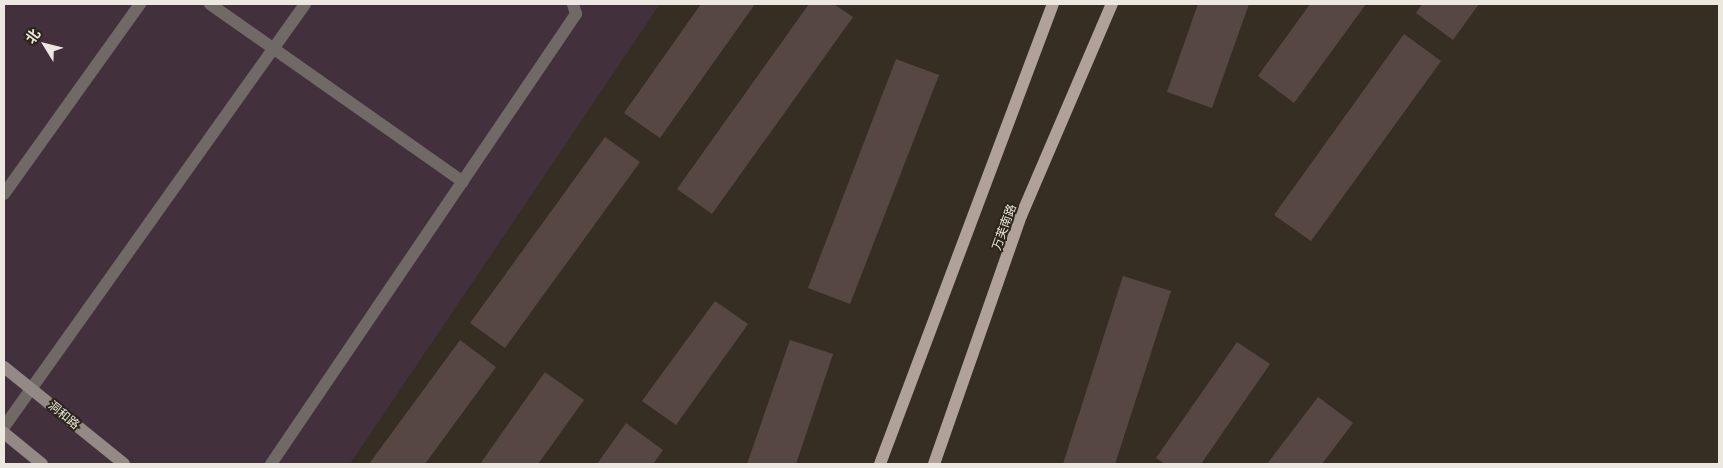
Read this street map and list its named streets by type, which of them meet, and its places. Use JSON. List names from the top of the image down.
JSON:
{
  "streets": {
    "main road": ["万芙南路"],
    "street": ["洞和路"]
  },
  "north": "top left"
}
